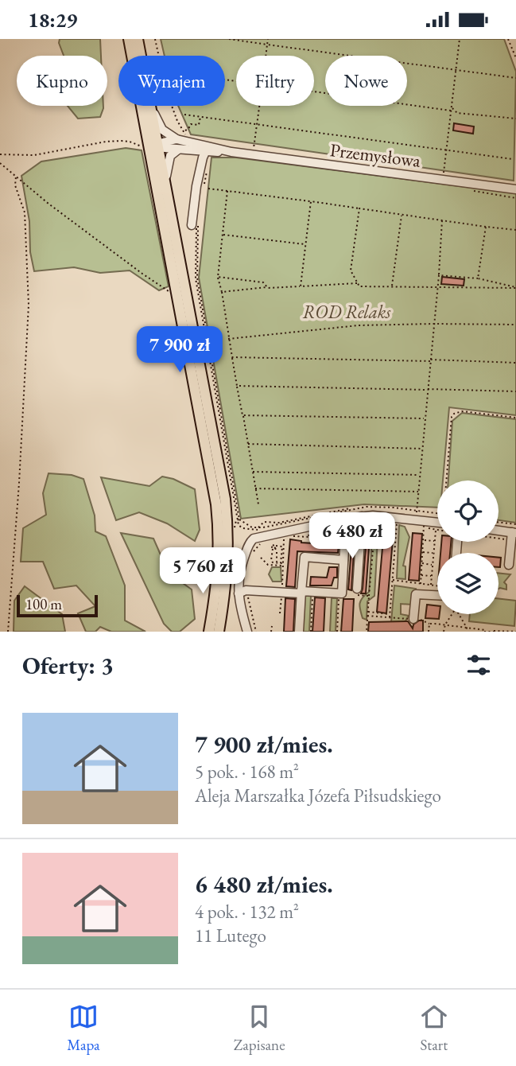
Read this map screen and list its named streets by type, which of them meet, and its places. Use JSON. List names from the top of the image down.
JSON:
{
  "streets": {
    "street": ["Przemysłowa"]
  },
  "parks": ["ROD Relaks"],
  "scale_bar": "100 m",
  "page": {
    "status": "18:29",
    "chip": [
      "Kupno",
      "Wynajem",
      "Filtry",
      "Nowe"
    ],
    "price": ["7 900 zł", "6 480 zł", "5 760 zł"],
    "scale": "100 m",
    "heading": "Oferty: 3",
    "list": [
      {
        "name": "7 900 zł/mies.",
        "note": "5 pok. · 168 m² · Aleja Marszałka Józefa Piłsudskiego"
      },
      {
        "name": "6 480 zł/mies.",
        "note": "4 pok. · 132 m² · 11 Lutego"
      }
    ],
    "tabs": ["Mapa", "Zapisane", "Start"]
  }
}
